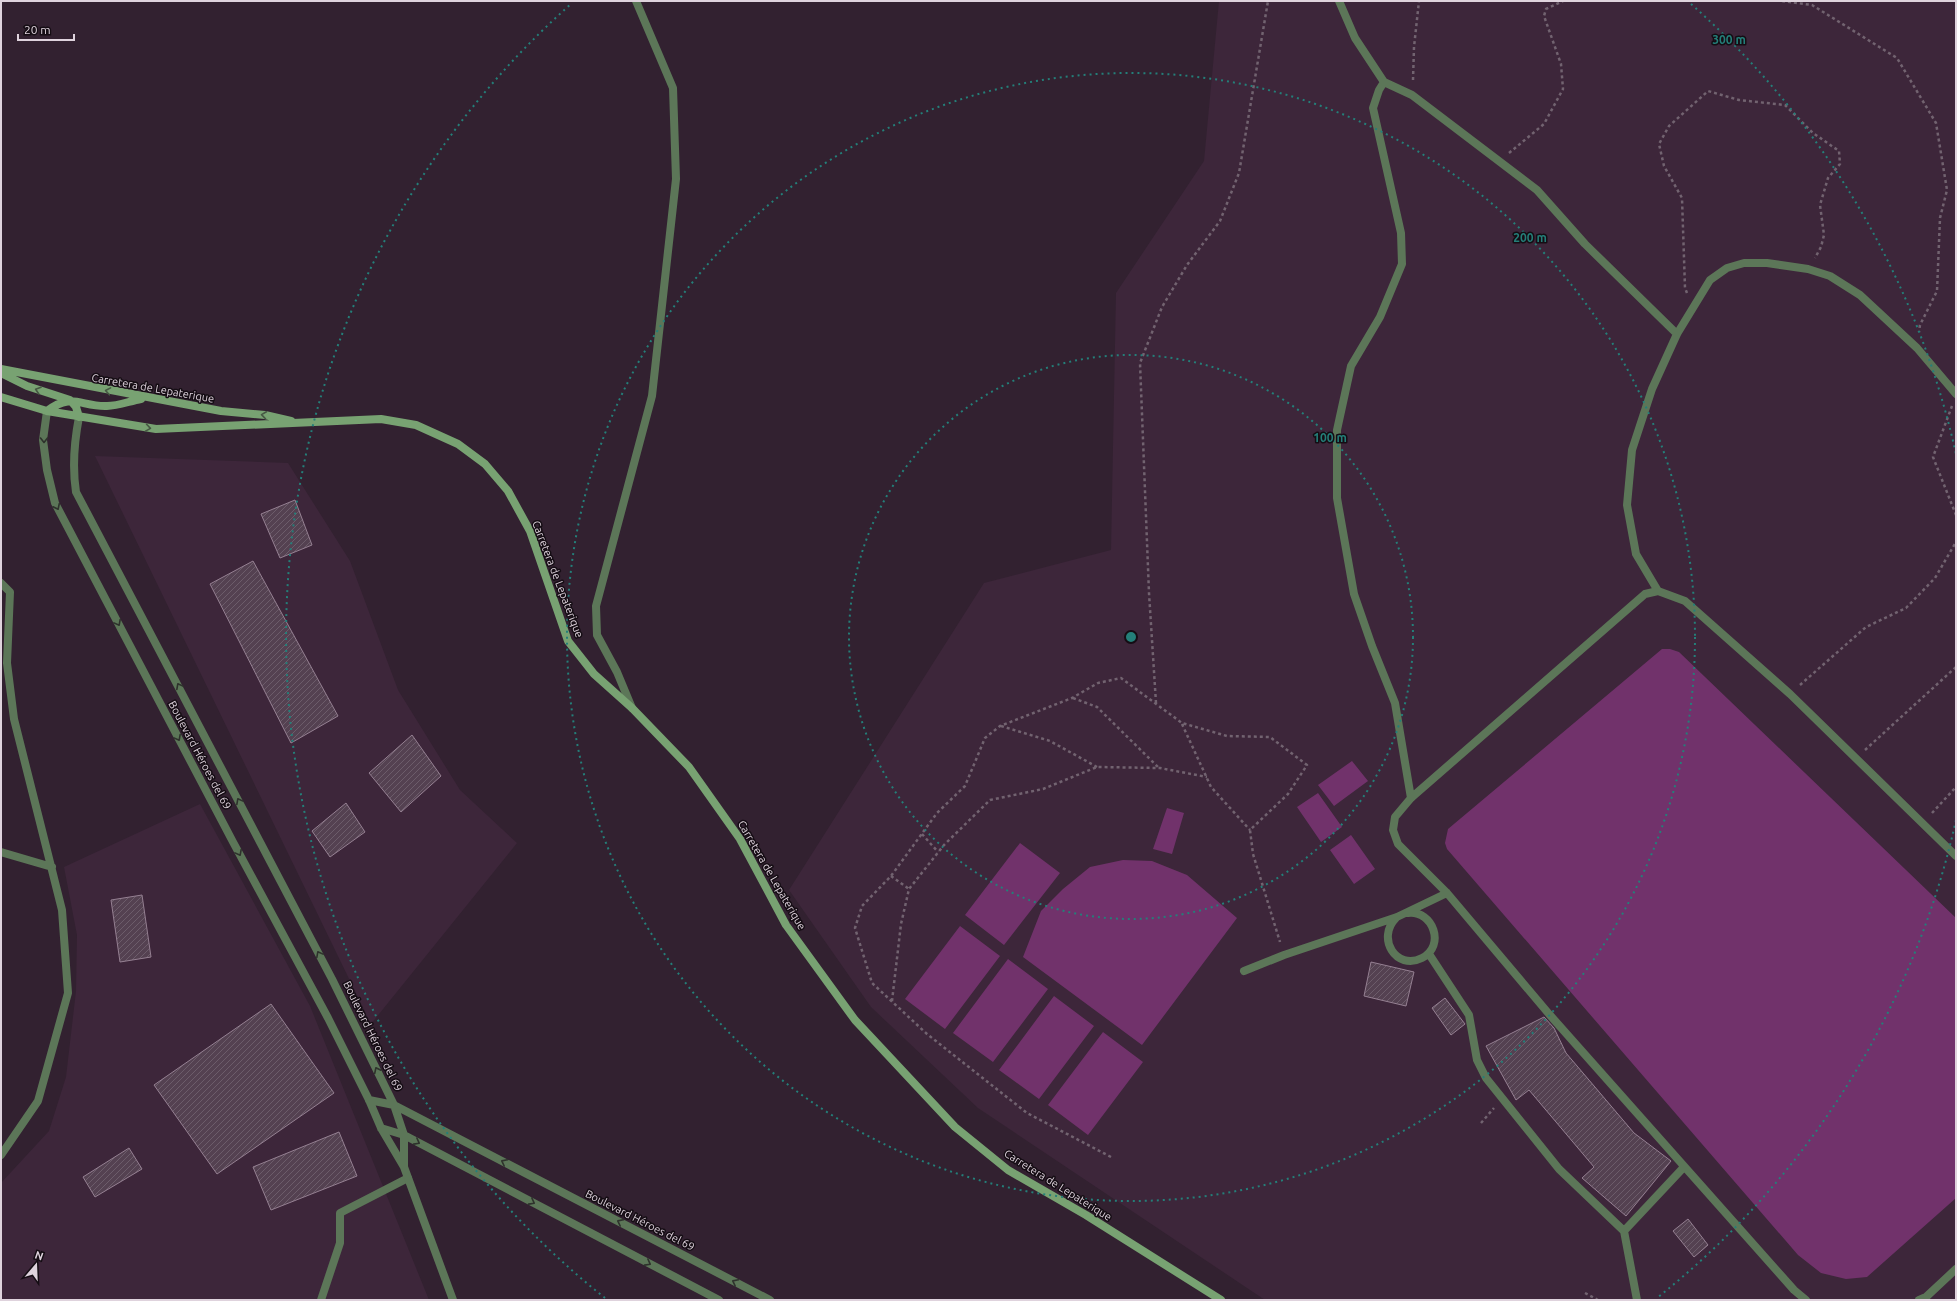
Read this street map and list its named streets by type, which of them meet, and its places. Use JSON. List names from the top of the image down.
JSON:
{
  "streets": {
    "main road": ["Carretera de Lepaterique"],
    "street": ["Boulevard Héroes del 69"]
  },
  "crossings": [
    ["Carretera de Lepaterique", "Boulevard Héroes del 69"]
  ],
  "scale_bar": "20 m",
  "north": "top",
  "rings": ["300 m", "200 m", "100 m"]
}
